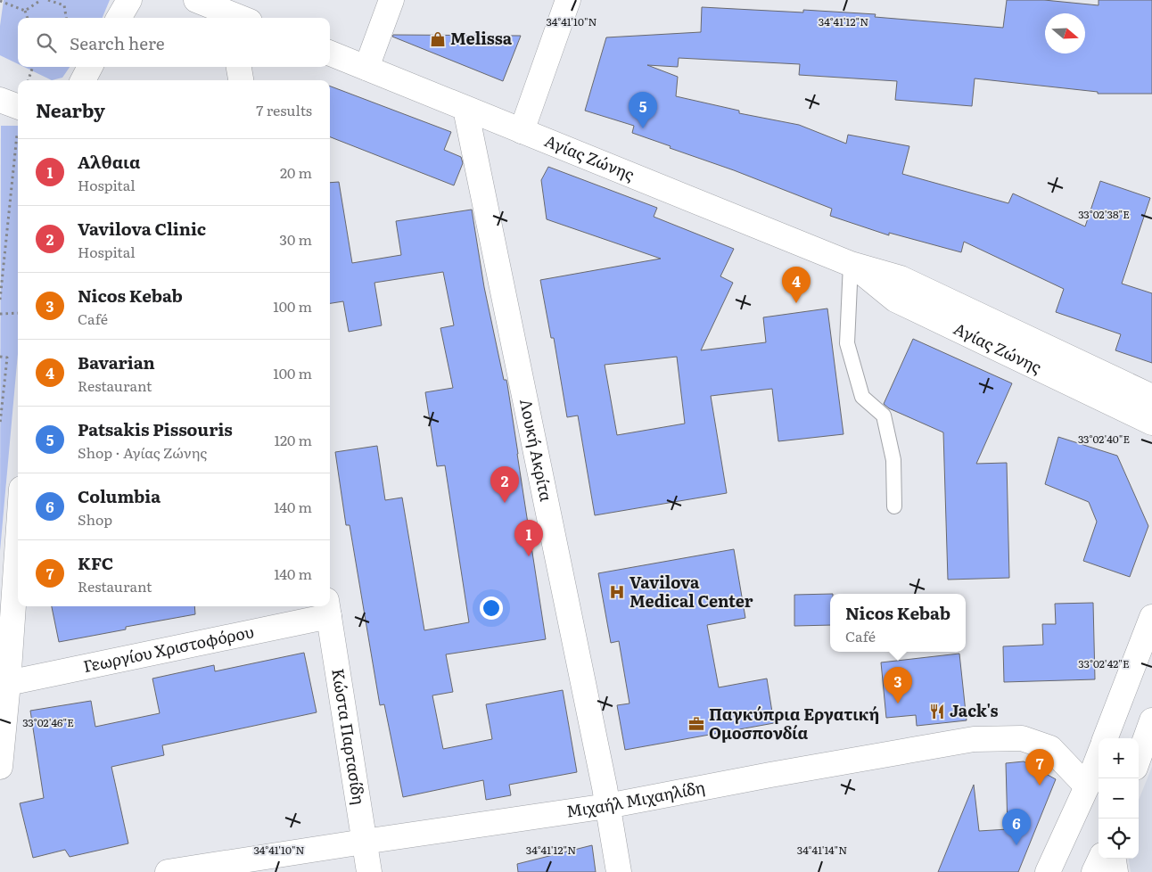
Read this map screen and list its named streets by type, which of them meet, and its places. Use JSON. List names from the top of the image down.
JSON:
{
  "streets": {
    "street": [
      "Αγίας Ζώνης",
      "Λουκή Ακρίτα",
      "Γεωργίου Χριστοφόρου",
      "Κώστα Παρτασίδη",
      "Μιχαήλ Μιχαηλίδη"
    ]
  },
  "crossings": [
    ["Αγίας Ζώνης", "Λουκή Ακρίτα"],
    ["Λουκή Ακρίτα", "Μιχαήλ Μιχαηλίδη"],
    ["Γεωργίου Χριστοφόρου", "Κώστα Παρτασίδη"],
    ["Κώστα Παρτασίδη", "Μιχαήλ Μιχαηλίδη"]
  ],
  "places": {
    "shop": ["Melissa"],
    "hospital": ["Vavilova Medical Center"],
    "restaurant": ["Jack's"],
    "office": ["Παγκύπρια Εργατική Ομοσπονδία"]
  },
  "north": "right",
  "page": {
    "search": "Search here",
    "heading": ["Nearby", "7 results"],
    "pins": [
      "5",
      "4",
      "2",
      "1",
      "3",
      "7",
      "6"
    ],
    "list": [
      {
        "mark": "1",
        "name": "Αλθαια",
        "note": "Hospital",
        "value": "20 m"
      },
      {
        "mark": "2",
        "name": "Vavilova Clinic",
        "note": "Hospital",
        "value": "30 m"
      },
      {
        "mark": "3",
        "name": "Nicos Kebab",
        "note": "Café",
        "value": "100 m"
      },
      {
        "mark": "4",
        "name": "Bavarian",
        "note": "Restaurant",
        "value": "100 m"
      },
      {
        "mark": "5",
        "name": "Patsakis Pissouris",
        "note": "Shop · Αγίας Ζώνης",
        "value": "120 m"
      },
      {
        "mark": "6",
        "name": "Columbia",
        "note": "Shop",
        "value": "140 m"
      },
      {
        "mark": "7",
        "name": "KFC",
        "note": "Restaurant",
        "value": "140 m"
      }
    ],
    "popup": ["Nicos Kebab", "Café"],
    "map_buttons": ["+", "−"]
  },
  "coordinates": [
    "34°41'10\"N",
    "34°41'12\"N",
    "33°02'38\"E",
    "33°02'40\"E",
    "33°02'42\"E",
    "33°02'46\"E",
    "34°41'14\"N"
  ]
}
